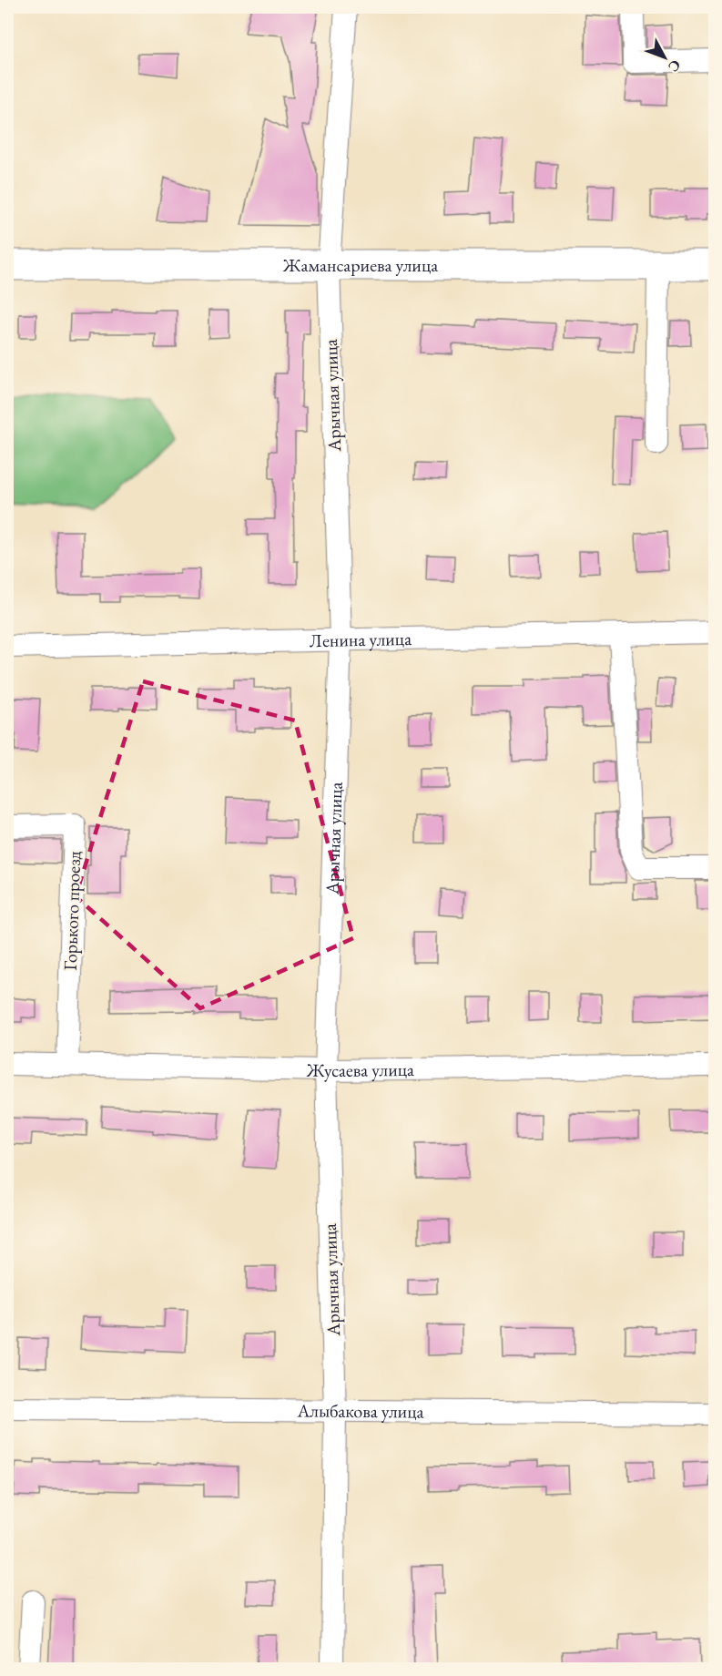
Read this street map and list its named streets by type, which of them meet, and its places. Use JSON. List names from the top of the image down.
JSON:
{
  "streets": {
    "street": [
      "Жамансариева улица",
      "Арычная улица",
      "Ленина улица",
      "Горького проезд",
      "Жусаева улица",
      "Алыбакова улица"
    ]
  },
  "crossings": [
    ["Жамансариева улица", "Арычная улица"],
    ["Арычная улица", "Ленина улица"],
    ["Арычная улица", "Жусаева улица"],
    ["Арычная улица", "Алыбакова улица"],
    ["Горького проезд", "Жусаева улица"]
  ],
  "north": "bottom right"
}
